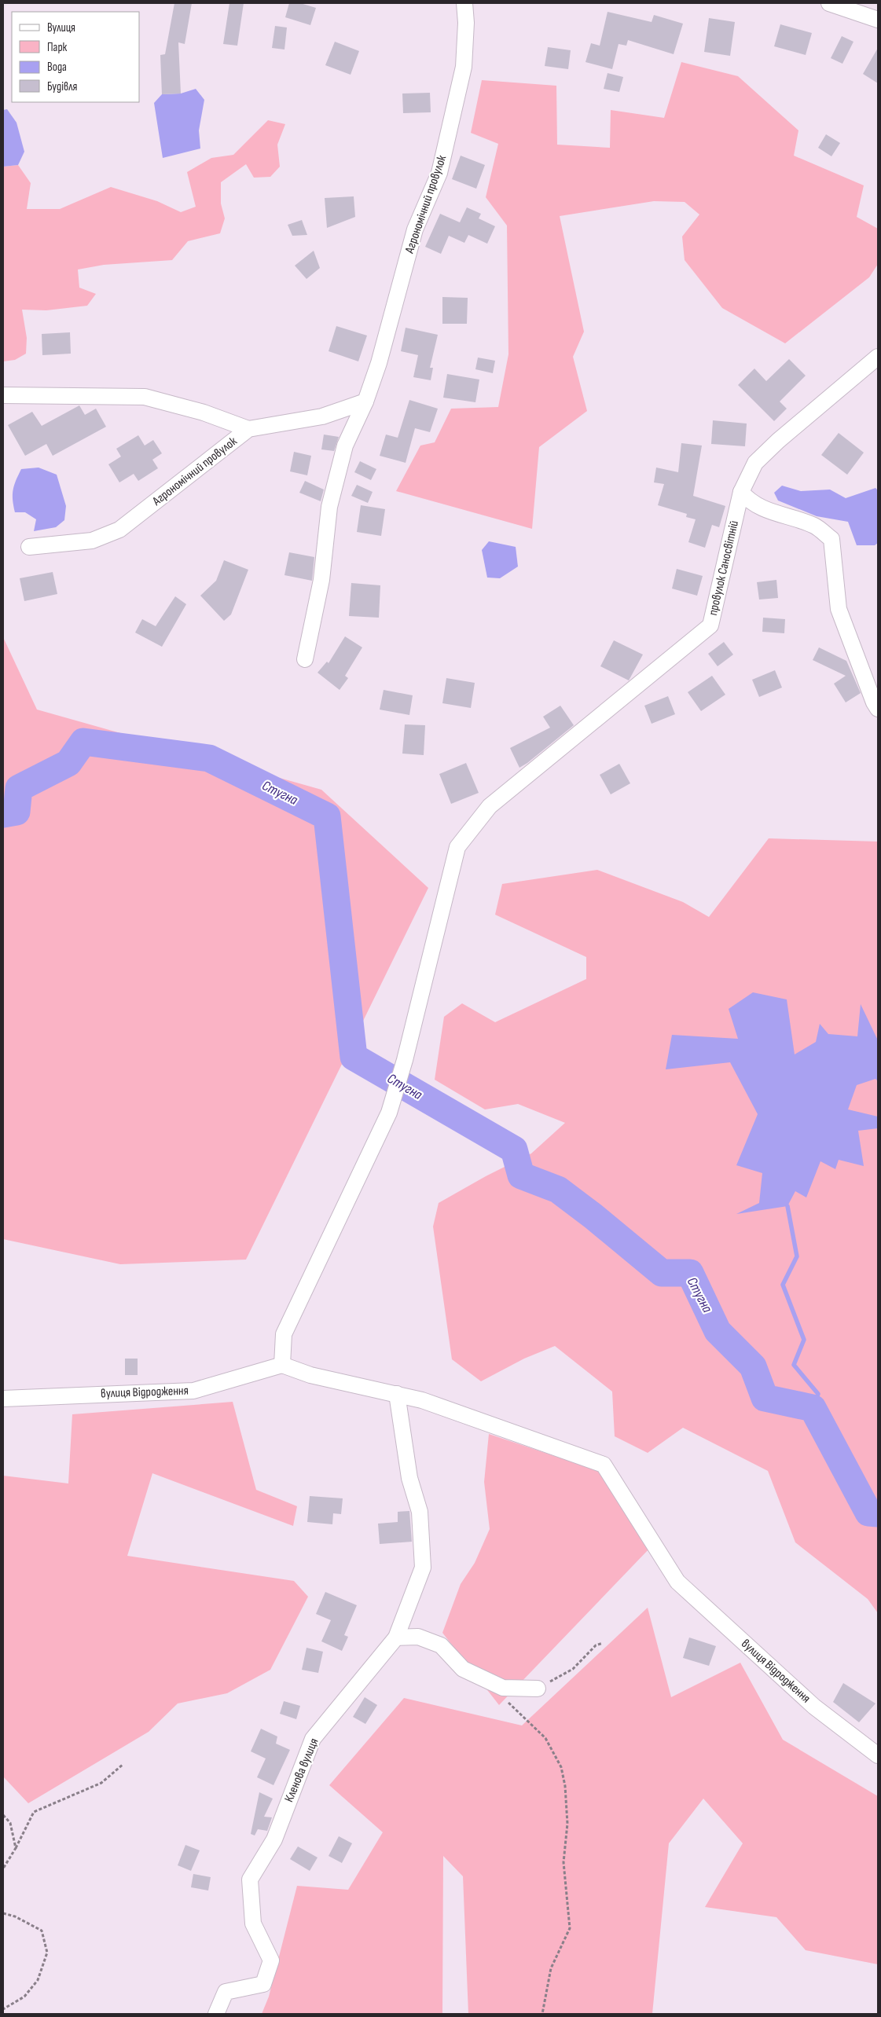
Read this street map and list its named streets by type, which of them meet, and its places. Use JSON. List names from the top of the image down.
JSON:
{
  "streets": {
    "street": [
      "Агрономічний провулок",
      "провулок Саносвітній",
      "вулиця Відродження",
      "Кленова вулиця"
    ]
  },
  "crossings": [
    ["провулок Саносвітній", "вулиця Відродження"],
    ["вулиця Відродження", "Кленова вулиця"]
  ],
  "water": ["Стугна"],
  "legend": [
    "Вулиця",
    "Парк",
    "Вода",
    "Будівля"
  ]
}
